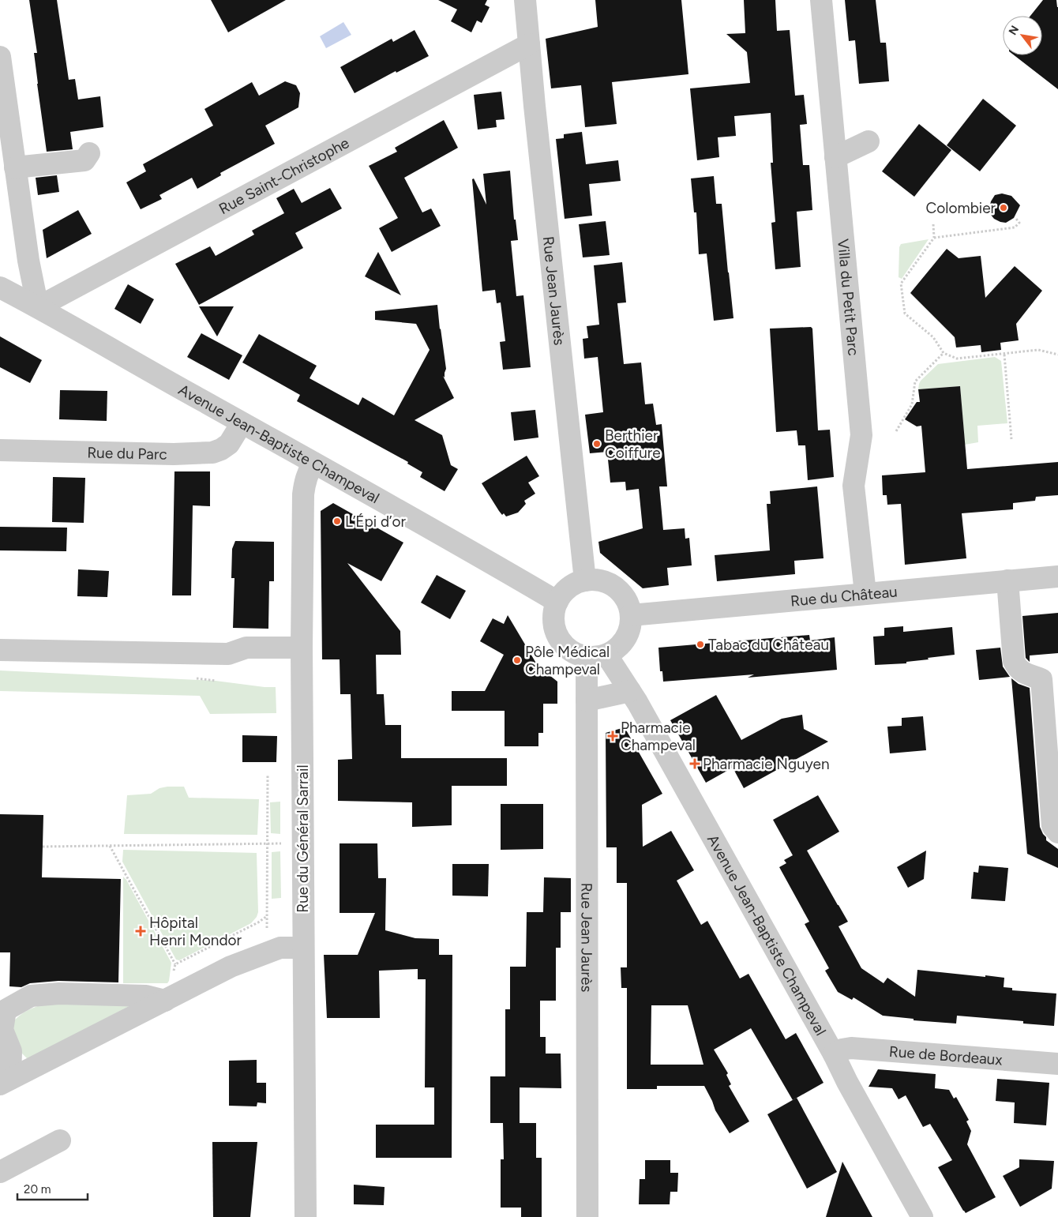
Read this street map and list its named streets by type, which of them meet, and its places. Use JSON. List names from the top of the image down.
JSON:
{
  "streets": {
    "street": [
      "Rue Saint-Christophe",
      "Rue Jean Jaurès",
      "Villa du Petit Parc",
      "Avenue Jean-Baptiste Champeval",
      "Rue du Parc",
      "Rue du Château",
      "Rue du Général Sarrail",
      "Rue de Bordeaux"
    ]
  },
  "crossings": [
    ["Rue Saint-Christophe", "Rue Jean Jaurès"],
    ["Rue Saint-Christophe", "Avenue Jean-Baptiste Champeval"],
    ["Rue Jean Jaurès", "Avenue Jean-Baptiste Champeval"],
    ["Rue Jean Jaurès", "Rue du Château"],
    ["Villa du Petit Parc", "Rue du Château"],
    ["Avenue Jean-Baptiste Champeval", "Rue du Parc"],
    ["Avenue Jean-Baptiste Champeval", "Rue du Château"],
    ["Avenue Jean-Baptiste Champeval", "Rue du Général Sarrail"],
    ["Avenue Jean-Baptiste Champeval", "Rue de Bordeaux"]
  ],
  "places": {
    "other": [
      "Colombier",
      "Berthier Coiffure",
      "L’Épi d’or",
      "Tabac du Château",
      "Pôle Médical Champeval"
    ],
    "health": ["Pharmacie Champeval", "Pharmacie Nguyen", "Hôpital Henri Mondor"]
  },
  "scale_bar": "20 m",
  "north": "top left"
}
